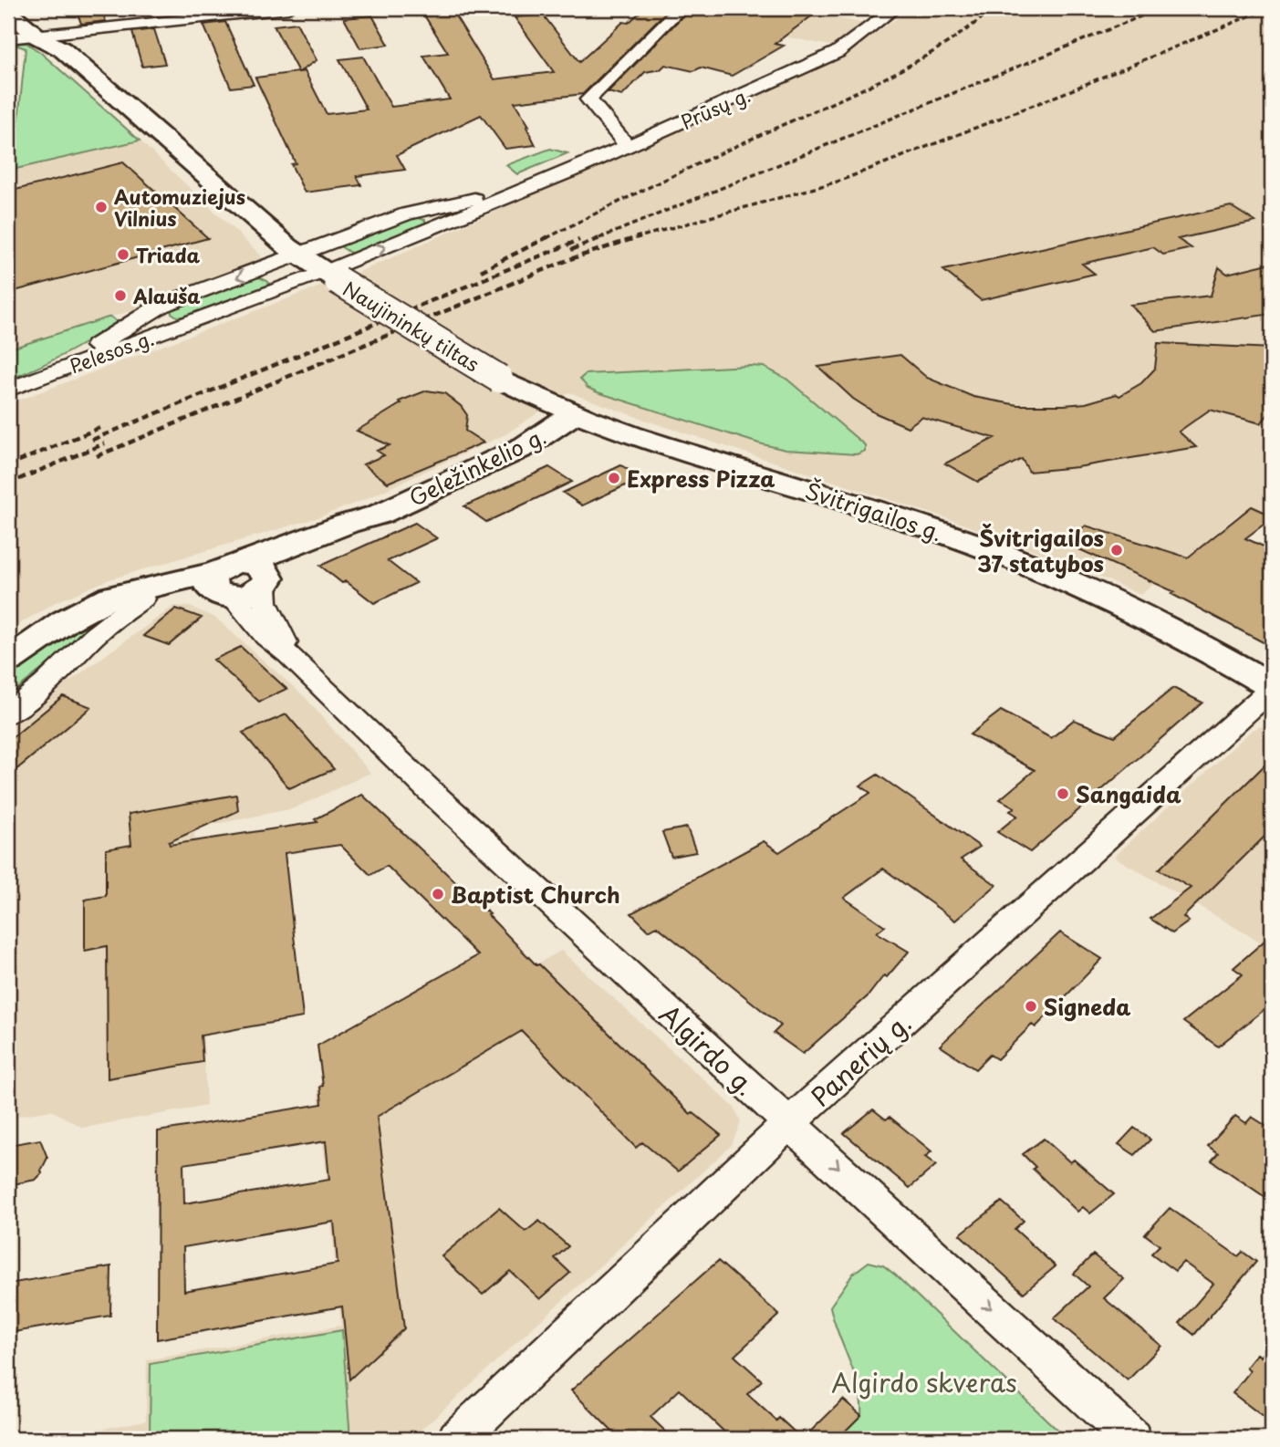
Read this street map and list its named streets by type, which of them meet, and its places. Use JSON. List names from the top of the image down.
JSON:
{
  "streets": {
    "main road": ["Naujininkų tiltas", "Geležinkelio g.", "Švitrigailos g."],
    "street": [
      "Prūsų g.",
      "Pelesos g.",
      "Algirdo g.",
      "Panerių g."
    ]
  },
  "crossings": [
    ["Prūsų g.", "Naujininkų tiltas"],
    ["Prūsų g.", "Pelesos g."],
    ["Naujininkų tiltas", "Pelesos g."],
    ["Naujininkų tiltas", "Švitrigailos g."],
    ["Geležinkelio g.", "Švitrigailos g."],
    ["Geležinkelio g.", "Algirdo g."],
    ["Švitrigailos g.", "Panerių g."],
    ["Algirdo g.", "Panerių g."]
  ],
  "parks": ["Algirdo skveras"],
  "places": [
    "Automuziejus Vilnius",
    "Triada",
    "Alauša",
    "Express Pizza",
    "Švitrigailos 37 statybos",
    "Sangaida",
    "Baptist Church",
    "Signeda"
  ]
}
